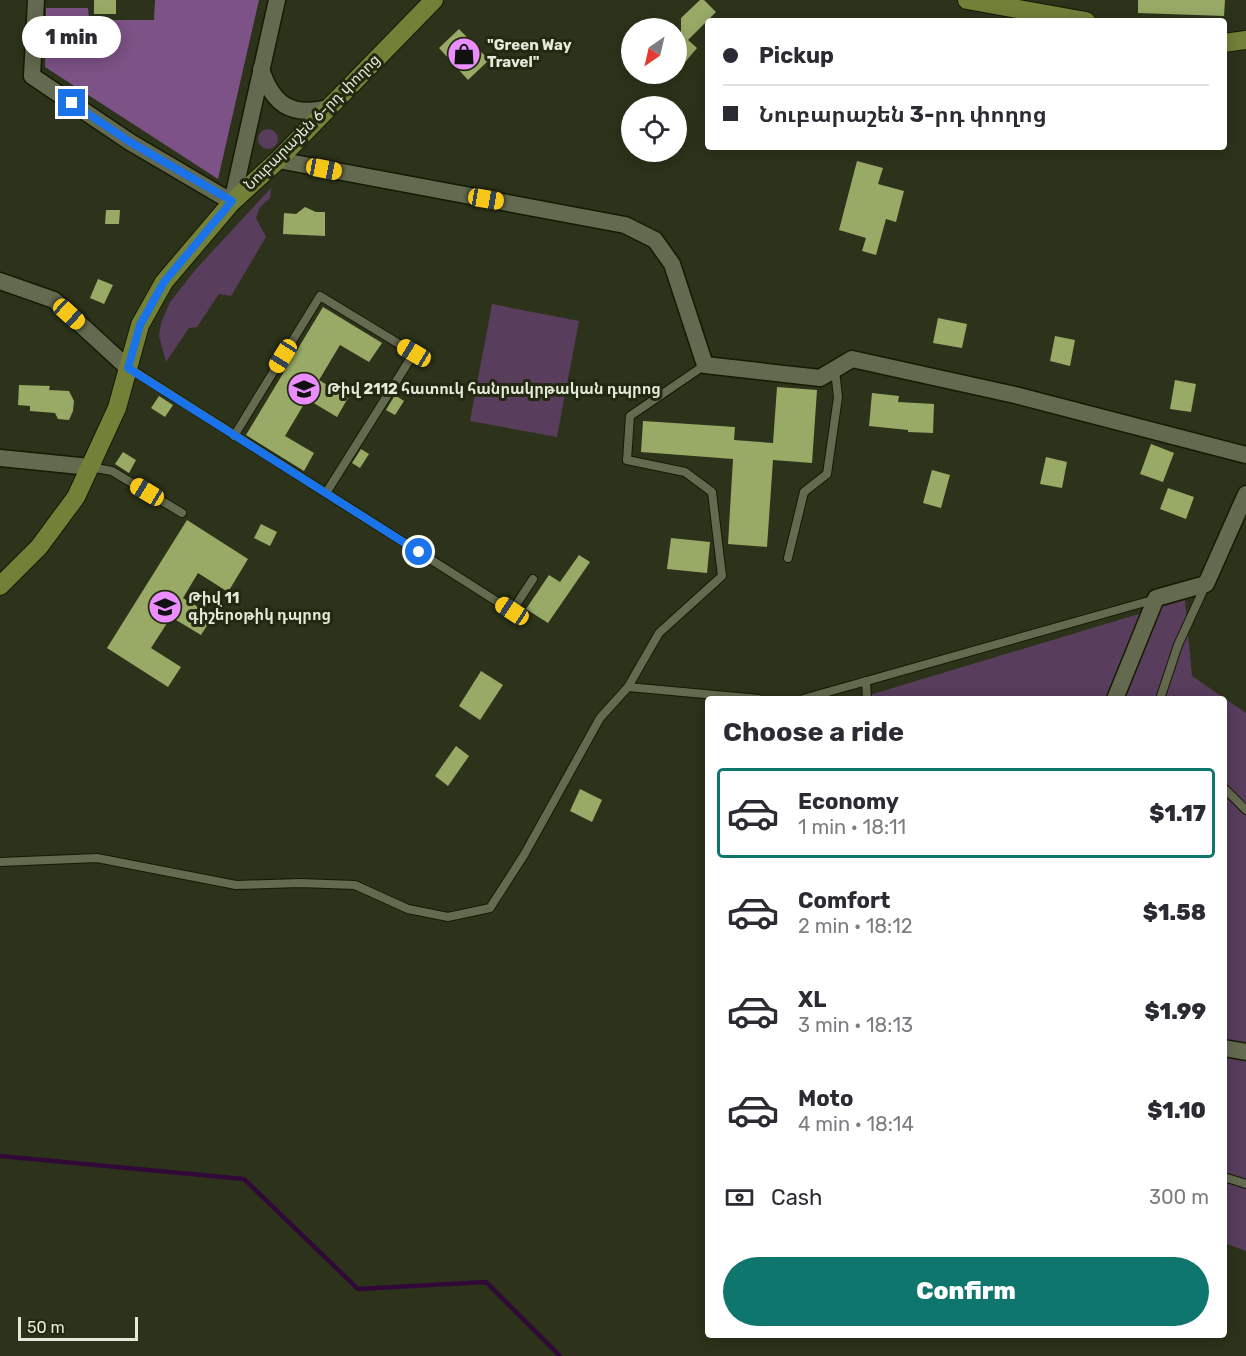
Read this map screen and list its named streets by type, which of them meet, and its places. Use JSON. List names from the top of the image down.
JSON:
{
  "streets": {
    "main road": ["Նուբարաշեն 6-րդ փողոց"]
  },
  "places": {
    "shop": ["\"Green Way Travel\""],
    "school or university": ["Թիվ 2112 հատուկ հանրակրթական դպրոց", "Թիվ 11 գիշերօթիկ դպրոց"]
  },
  "scale_bar": "50 m",
  "north": "bottom left",
  "page": {
    "bubble": "1 min",
    "banner": ["Pickup", "Նուբարաշեն 3-րդ փողոց"],
    "heading": "Choose a ride",
    "list": [
      {
        "name": "Economy",
        "note": "1 min · 18:11",
        "value": "$1.17"
      },
      {
        "name": "Comfort",
        "note": "2 min · 18:12",
        "value": "$1.58"
      },
      {
        "name": "XL",
        "note": "3 min · 18:13",
        "value": "$1.99"
      },
      {
        "name": "Moto",
        "note": "4 min · 18:14",
        "value": "$1.10"
      }
    ],
    "pay": ["Cash", "300 m"],
    "buttons": "Confirm",
    "scale": "50 m"
  }
}
